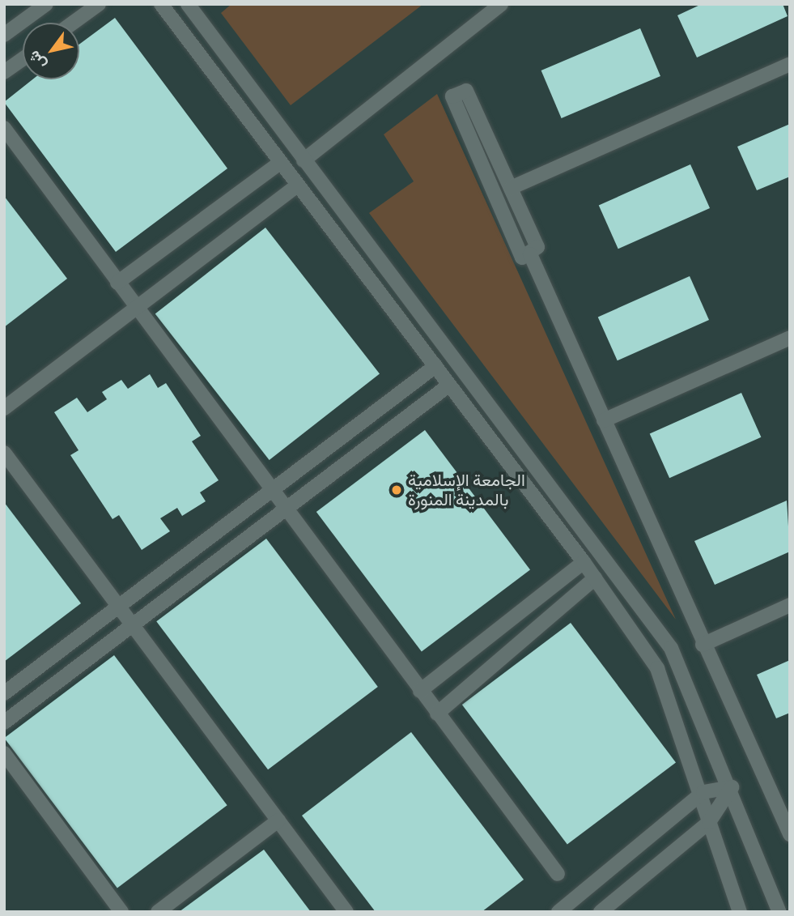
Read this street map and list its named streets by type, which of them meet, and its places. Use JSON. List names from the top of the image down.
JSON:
{
  "places": ["الجامعة الإسلامية بالمدينة المنورة"],
  "north": "bottom left"
}
